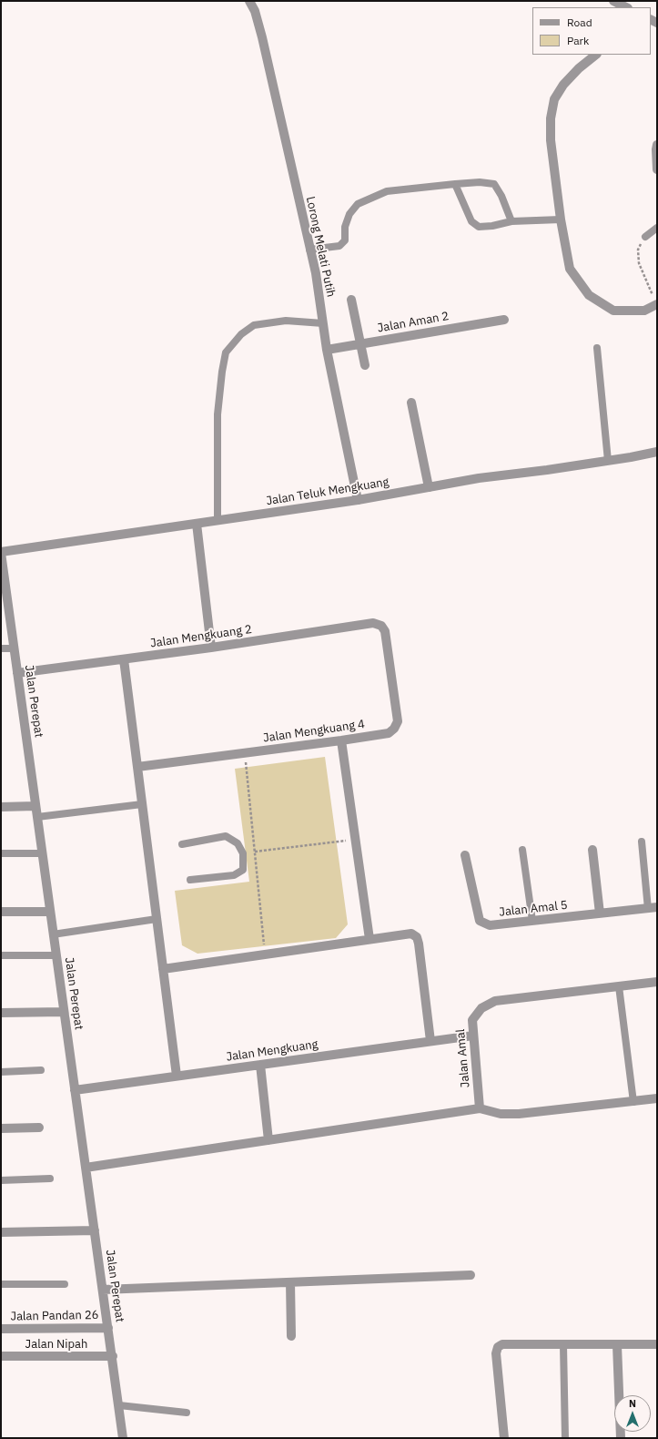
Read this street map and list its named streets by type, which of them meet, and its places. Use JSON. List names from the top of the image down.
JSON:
{
  "streets": {
    "street": [
      "Lorong Melati Putih",
      "Jalan Aman 2",
      "Jalan Teluk Mengkuang",
      "Jalan Mengkuang 2",
      "Jalan Perepat",
      "Jalan Mengkuang 4",
      "Jalan Amal 5",
      "Jalan Mengkuang",
      "Jalan Amal",
      "Jalan Pandan 26",
      "Jalan Nipah"
    ]
  },
  "crossings": [
    ["Lorong Melati Putih", "Jalan Aman 2"],
    ["Lorong Melati Putih", "Jalan Teluk Mengkuang"],
    ["Jalan Teluk Mengkuang", "Jalan Perepat"],
    ["Jalan Mengkuang 2", "Jalan Perepat"],
    ["Jalan Mengkuang 2", "Jalan Mengkuang 4"],
    ["Jalan Perepat", "Jalan Mengkuang"],
    ["Jalan Perepat", "Jalan Pandan 26"],
    ["Jalan Perepat", "Jalan Nipah"],
    ["Jalan Mengkuang", "Jalan Amal"]
  ],
  "legend": ["Road", "Park"],
  "north": "top"
}
